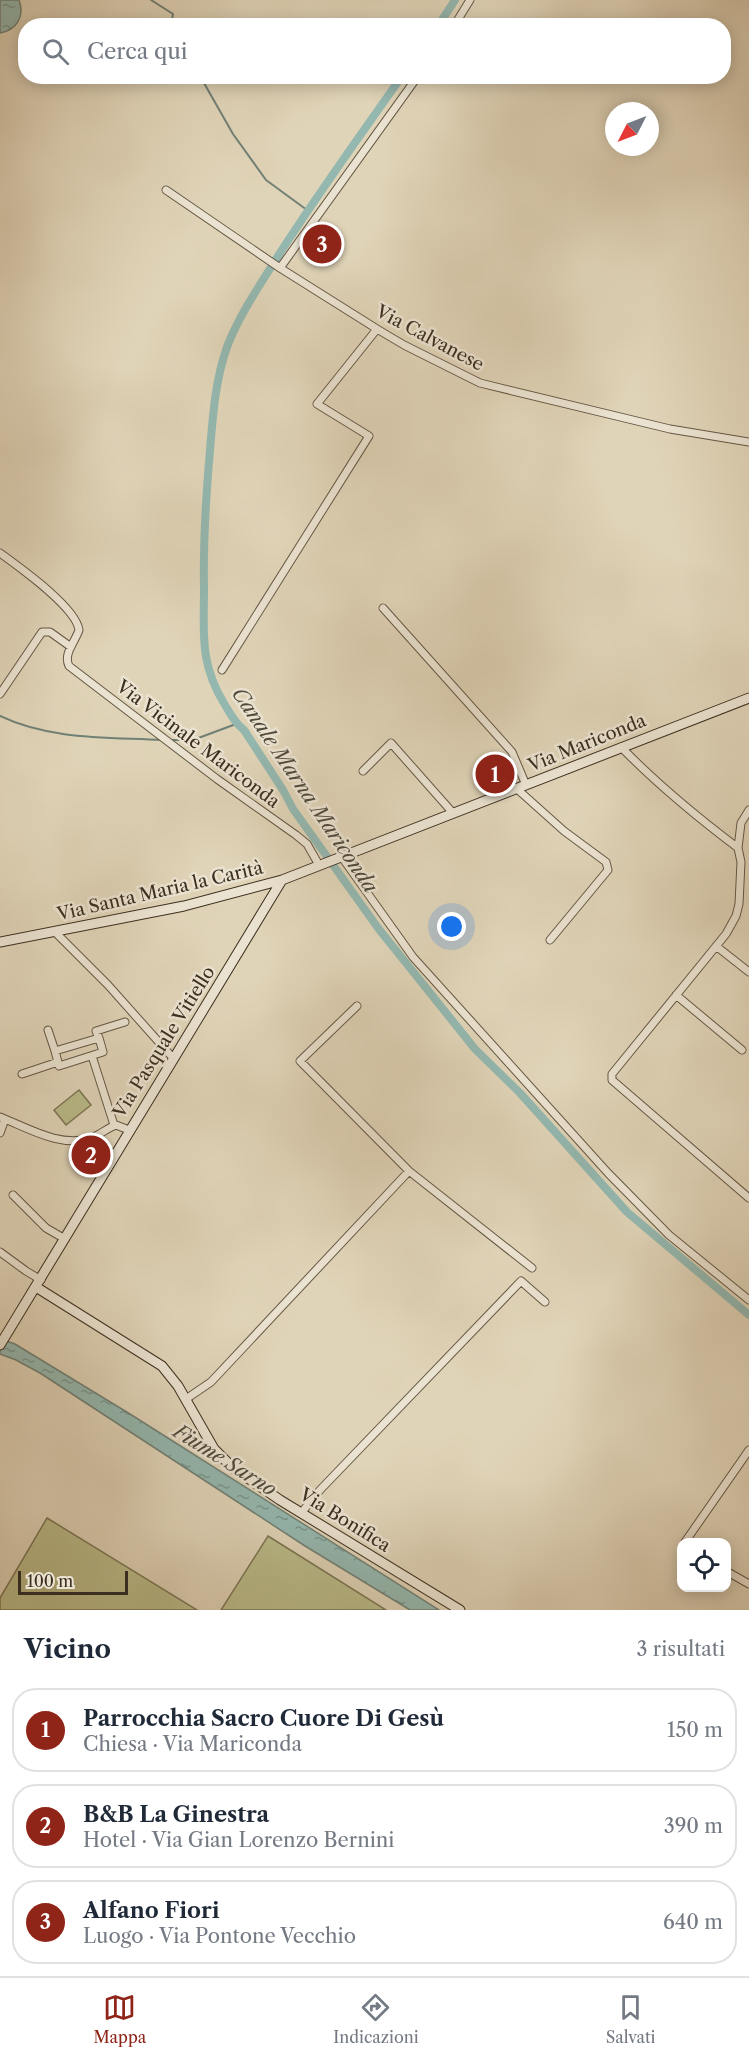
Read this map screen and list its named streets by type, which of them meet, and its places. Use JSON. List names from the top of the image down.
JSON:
{
  "streets": {
    "street": [
      "Via Calvanese",
      "Via Mariconda",
      "Via Vicinale Mariconda",
      "Via Santa Maria la Carità",
      "Via Pasquale Vitiello",
      "Via Bonifica"
    ]
  },
  "crossings": [
    ["Via Mariconda", "Via Santa Maria la Carità"],
    ["Via Vicinale Mariconda", "Via Santa Maria la Carità"],
    ["Via Santa Maria la Carità", "Via Pasquale Vitiello"],
    ["Via Pasquale Vitiello", "Via Bonifica"]
  ],
  "water": ["Canale Marna Mariconda", "Fiume Sarno"],
  "scale_bar": "100 m",
  "north": "bottom left",
  "page": {
    "search": "Cerca qui",
    "pins": ["3", "1", "2"],
    "scale": "100 m",
    "heading": ["Vicino", "3 risultati"],
    "list": [
      {
        "mark": "1",
        "name": "Parrocchia Sacro Cuore Di Gesù",
        "note": "Chiesa · Via Mariconda",
        "value": "150 m"
      },
      {
        "mark": "2",
        "name": "B&B La Ginestra",
        "note": "Hotel · Via Gian Lorenzo Bernini",
        "value": "390 m"
      },
      {
        "mark": "3",
        "name": "Alfano Fiori",
        "note": "Luogo · Via Pontone Vecchio",
        "value": "640 m"
      }
    ],
    "nav": ["Mappa", "Indicazioni", "Salvati"]
  }
}
